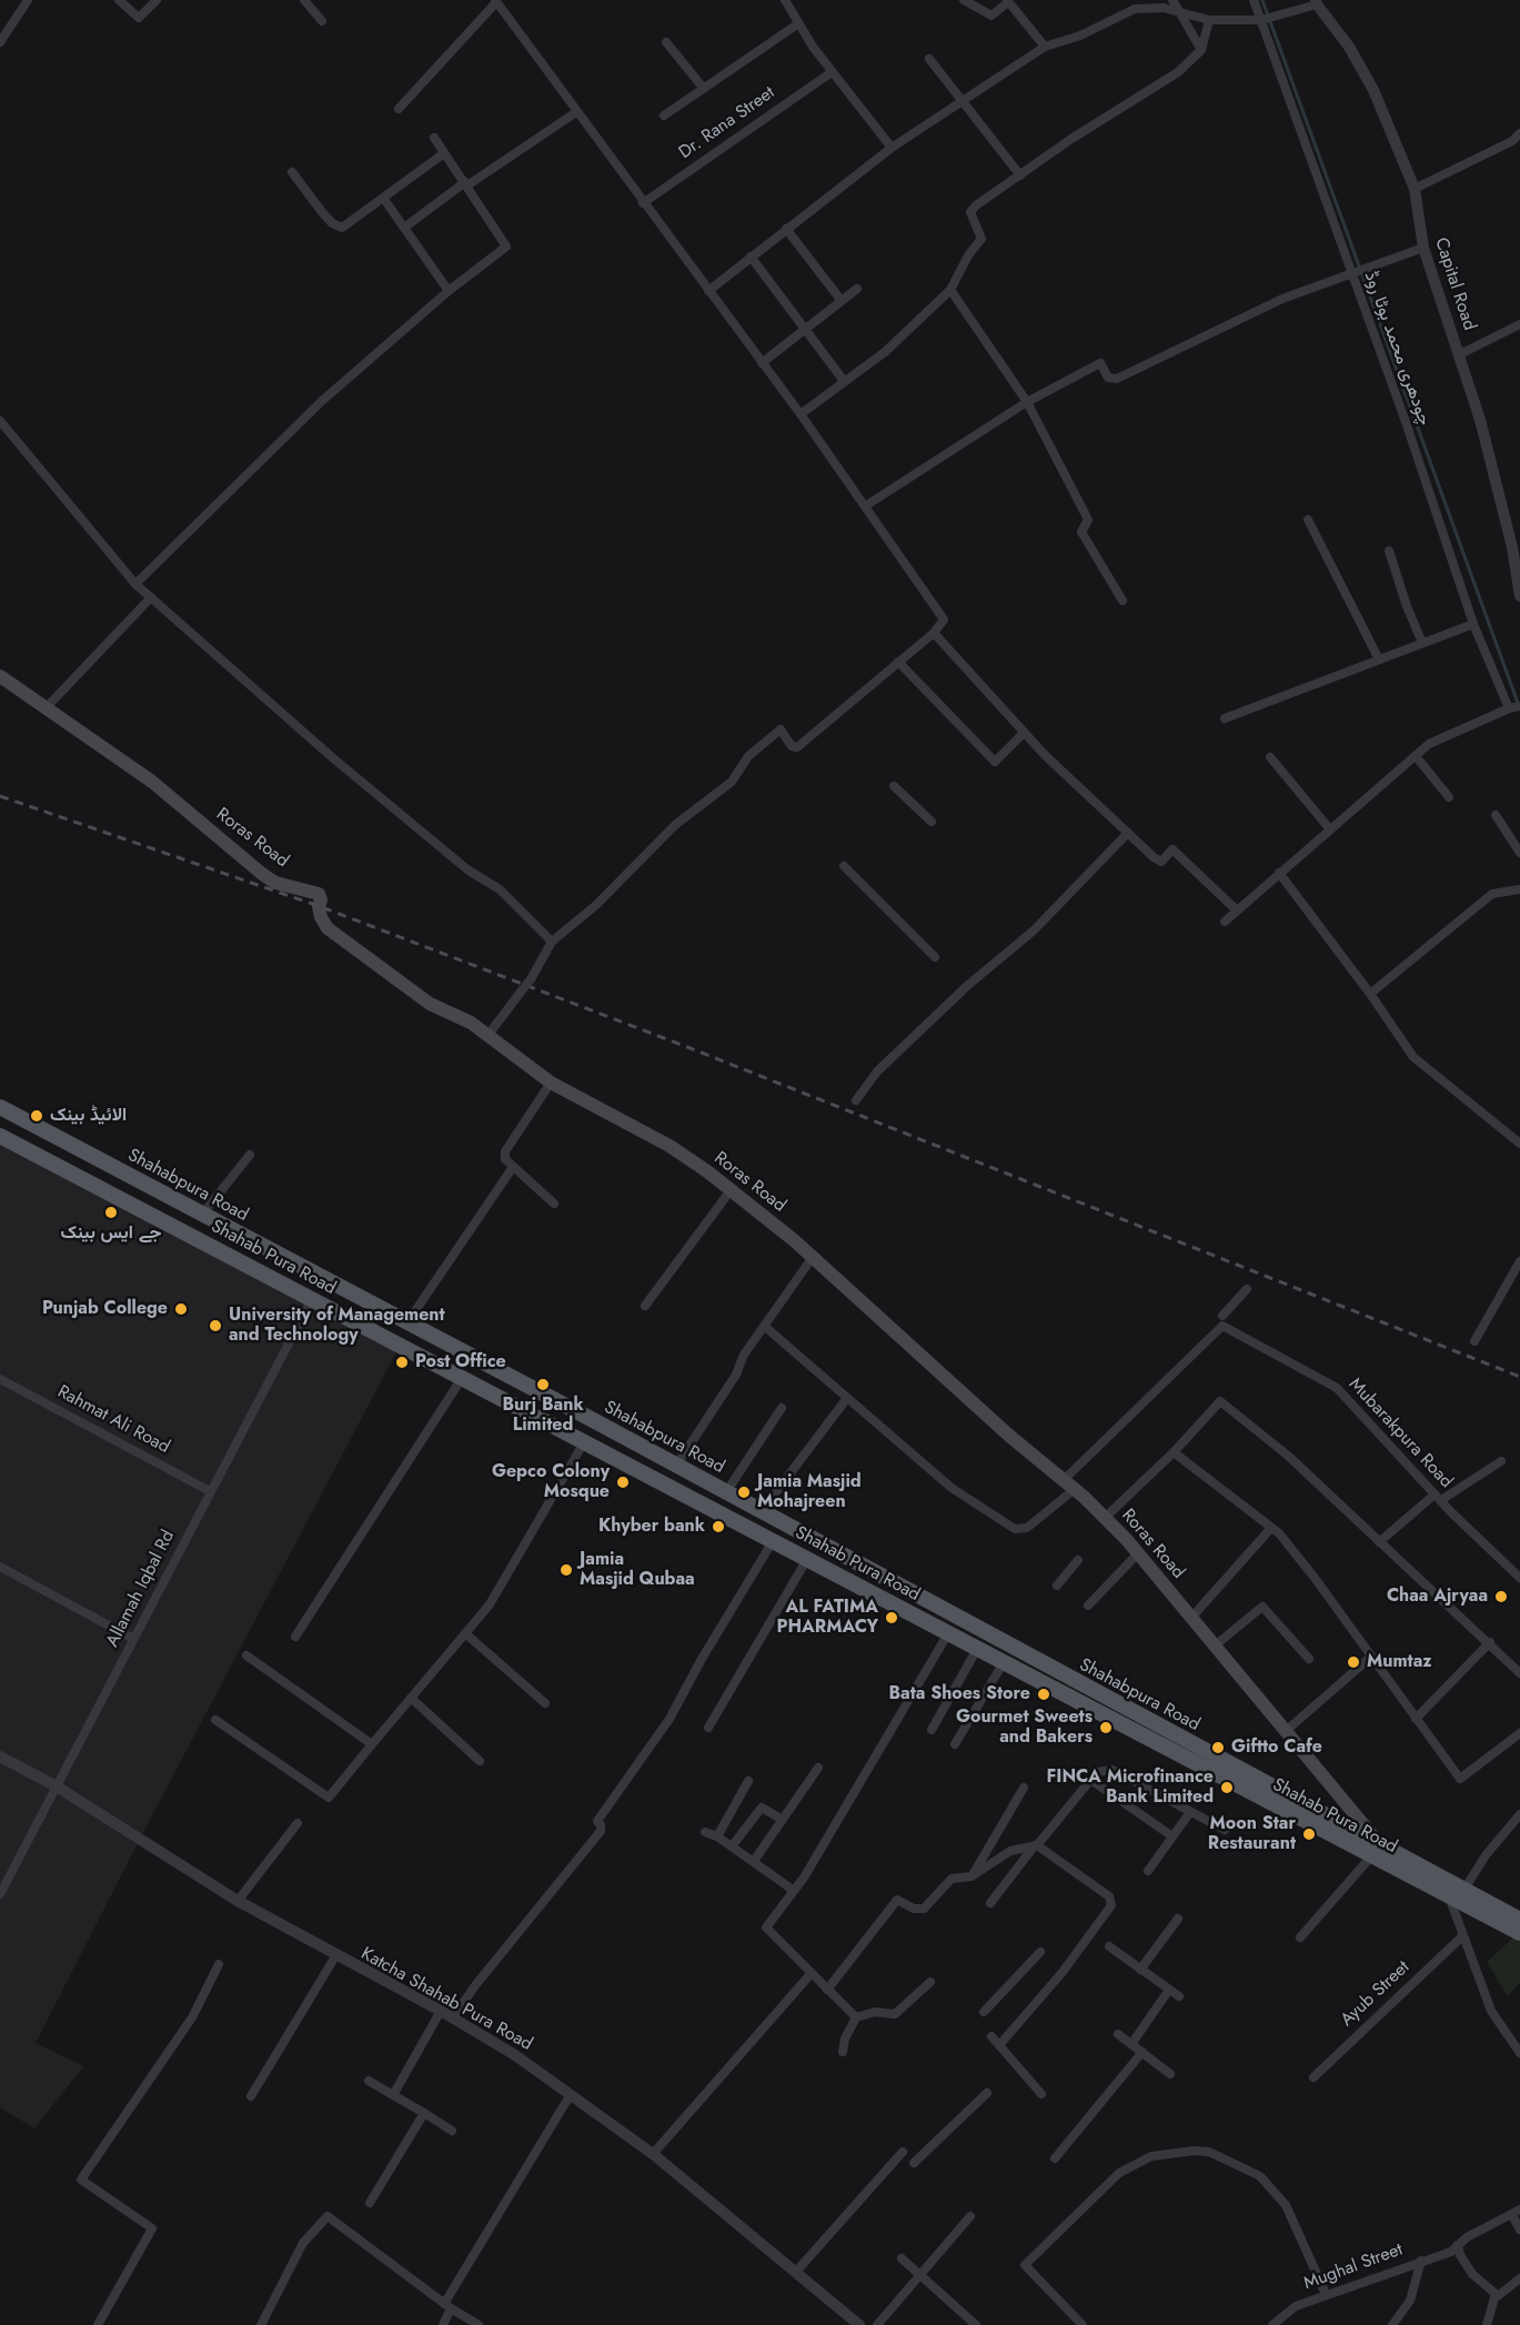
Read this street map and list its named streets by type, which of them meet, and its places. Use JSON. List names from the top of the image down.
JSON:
{
  "streets": {
    "main road": ["Roras Road", "Shahabpura Road", "Shahab Pura Road"],
    "street": [
      "Dr. Rana Street",
      "Capital Road",
      "چودھری محمد بوٹا روڈ",
      "Rahmat Ali Road",
      "Mubarakpura Road",
      "Allamah Iqbal Rd",
      "Ayub Street",
      "Katcha Shahab Pura Road",
      "Mughal Street"
    ]
  },
  "crossings": [
    ["Roras Road", "Shahabpura Road"],
    ["Roras Road", "Shahab Pura Road"],
    ["Roras Road", "Mubarakpura Road"],
    ["Shahabpura Road", "Shahab Pura Road"],
    ["Shahab Pura Road", "Allamah Iqbal Rd"],
    ["Rahmat Ali Road", "Allamah Iqbal Rd"],
    ["Allamah Iqbal Rd", "Katcha Shahab Pura Road"]
  ],
  "places": [
    "الائیڈ بینک",
    "جے ایس بینک",
    "Punjab College",
    "University of Management and Technology",
    "Post Office",
    "Burj Bank Limited",
    "Gepco Colony Mosque",
    "Jamia Masjid Mohajreen",
    "Khyber bank",
    "Jamia Masjid Qubaa",
    "Chaa Ajryaa",
    "AL FATIMA PHARMACY",
    "Mumtaz",
    "Bata Shoes Store",
    "Gourmet Sweets and Bakers",
    "Giftto Cafe",
    "FINCA Microfinance Bank Limited",
    "Moon Star Restaurant"
  ]
}
